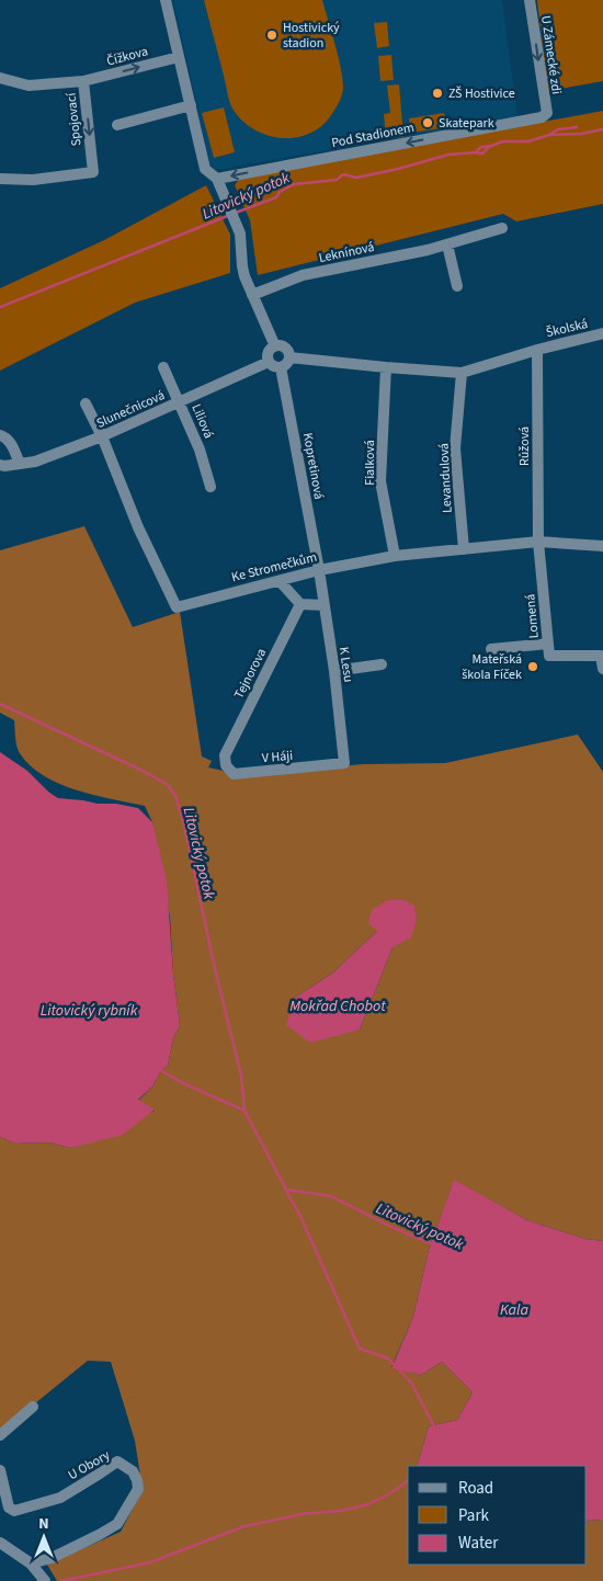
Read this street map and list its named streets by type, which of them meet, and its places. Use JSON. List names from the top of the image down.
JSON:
{
  "streets": {
    "street": [
      "U Zámecké zdi",
      "Čížkova",
      "Spojovací",
      "Pod Stadionem",
      "Leknínová",
      "Školská",
      "Slunečnicová",
      "Liliová",
      "Růžová",
      "Fialková",
      "Kopretinová",
      "Levandulová",
      "Ke Stromečkům",
      "Lomená",
      "K Lesu",
      "Tejnorova",
      "V Háji",
      "U Obory"
    ]
  },
  "crossings": [
    ["U Zámecké zdi", "Pod Stadionem"],
    ["Čížkova", "Spojovací"],
    ["Školská", "Růžová"],
    ["Slunečnicová", "Liliová"],
    ["Slunečnicová", "Kopretinová"],
    ["Slunečnicová", "Ke Stromečkům"],
    ["Růžová", "Ke Stromečkům"],
    ["Růžová", "Lomená"],
    ["Fialková", "Ke Stromečkům"],
    ["Kopretinová", "Ke Stromečkům"],
    ["Kopretinová", "K Lesu"],
    ["Levandulová", "Ke Stromečkům"],
    ["Ke Stromečkům", "Lomená"],
    ["Ke Stromečkům", "K Lesu"],
    ["K Lesu", "V Háji"],
    ["Tejnorova", "V Háji"]
  ],
  "one_way": ["U Zámecké zdi", "Pod Stadionem"],
  "water": [
    "Litovický potok",
    "Mokřad Chobot",
    "Litovický rybník",
    "Kala"
  ],
  "places": [
    "Hostivický stadion",
    "ZŠ Hostivice",
    "Skatepark",
    "Mateřská škola Fíček"
  ],
  "legend": ["Road", "Park", "Water"],
  "north": "top"
}
